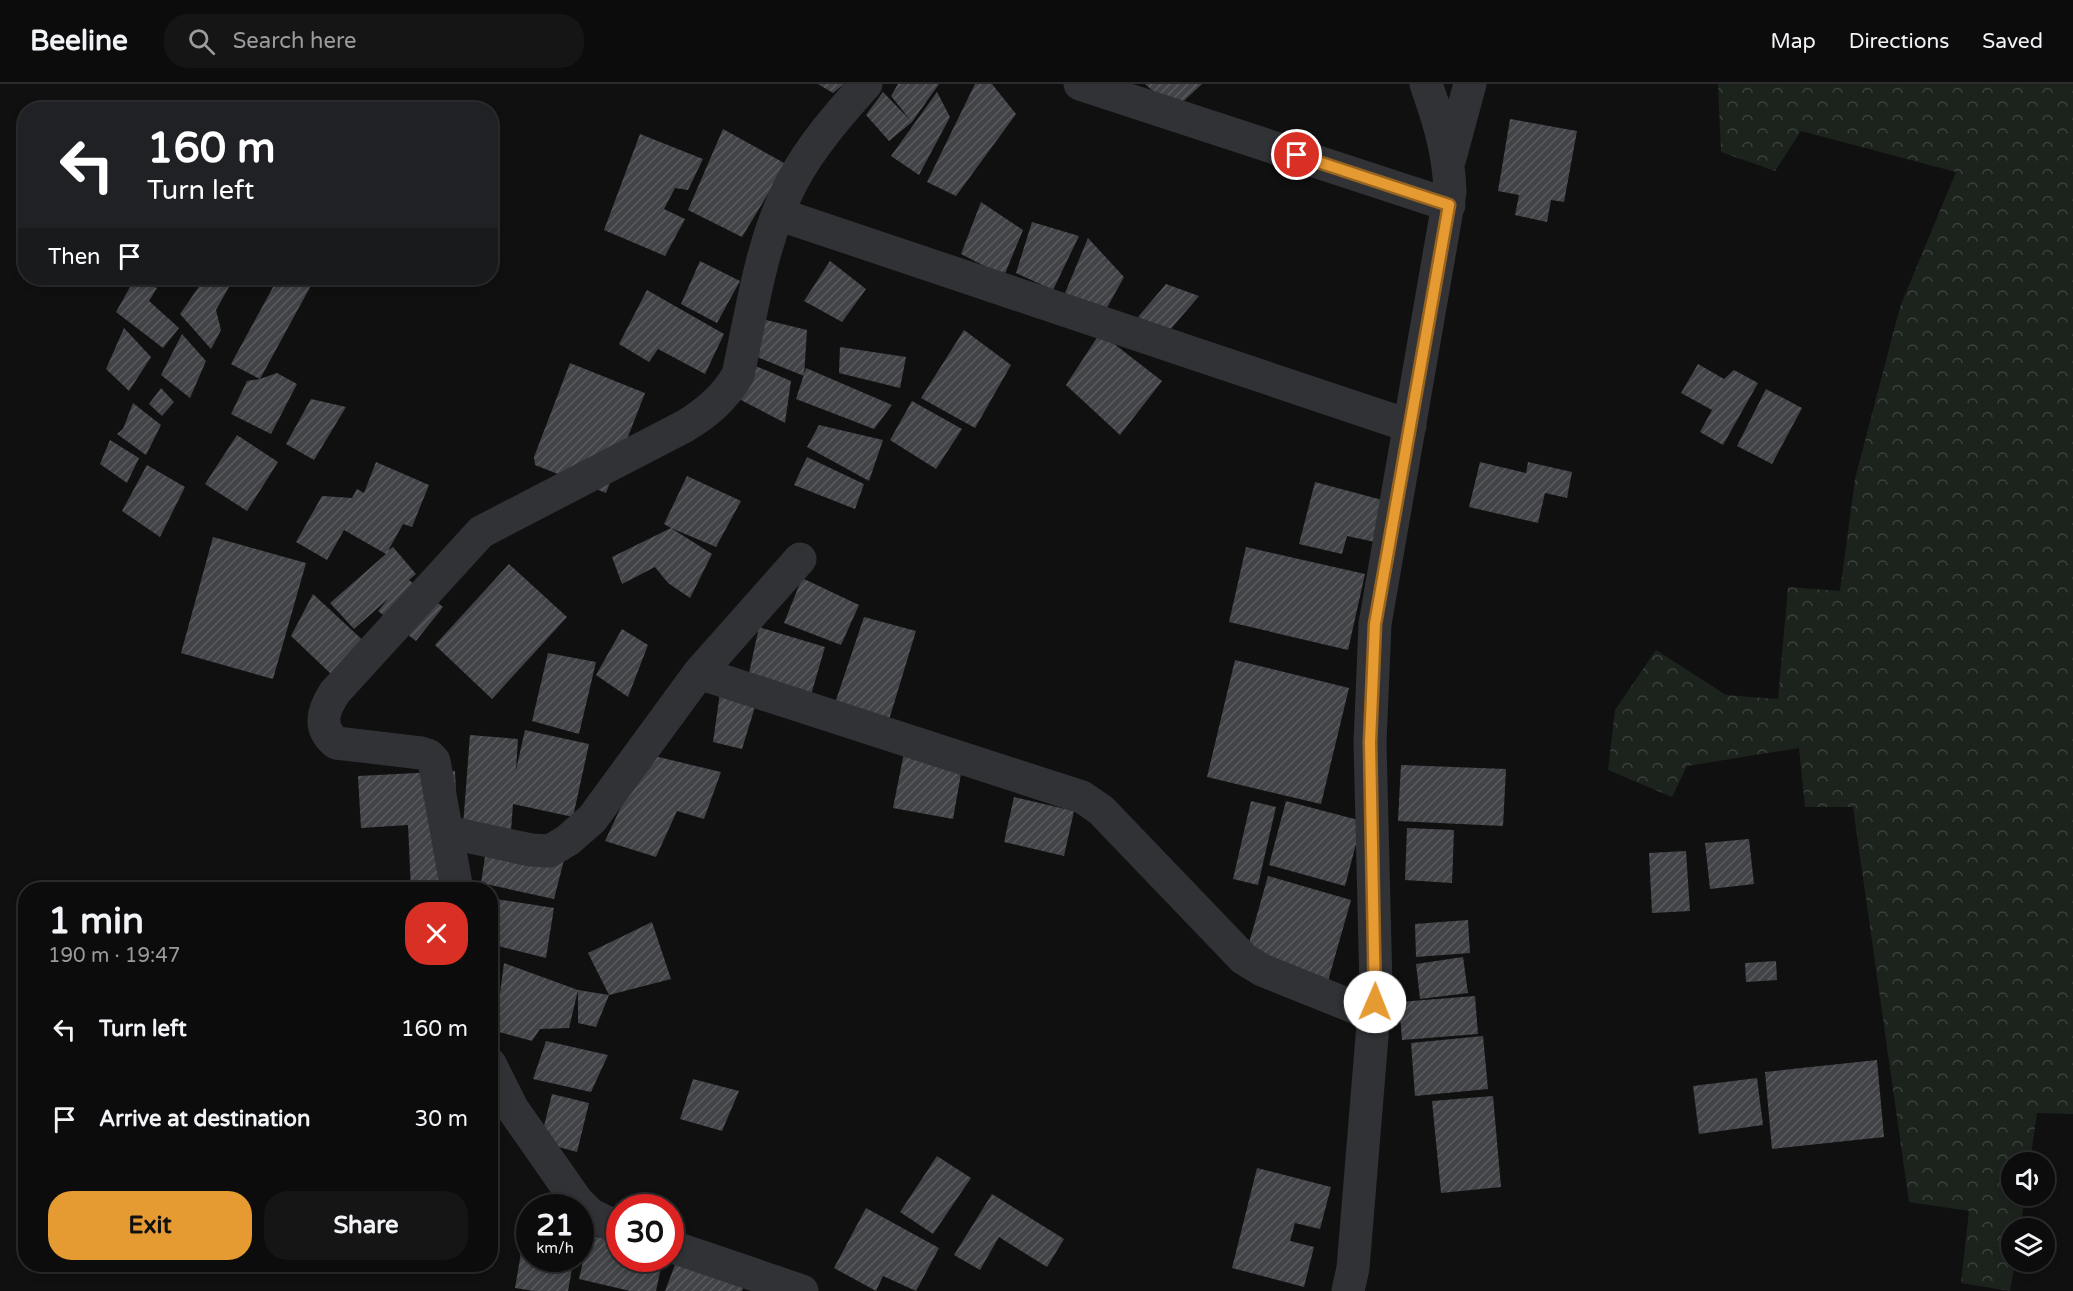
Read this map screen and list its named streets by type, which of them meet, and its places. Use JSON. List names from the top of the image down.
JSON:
{
  "page": {
    "header": "Beeline",
    "search": "Search here",
    "nav": ["Map", "Directions", "Saved"],
    "turn": ["160 m", "Turn left"],
    "then": "Then",
    "heading": ["1 min", "190 m · 19:47"],
    "list": [
      {
        "name": "Turn left",
        "value": "160 m"
      },
      {
        "name": "Arrive at destination",
        "value": "30 m"
      }
    ],
    "buttons": ["Exit", "Share"],
    "speed": "21 km/h",
    "limit": "30"
  }
}
